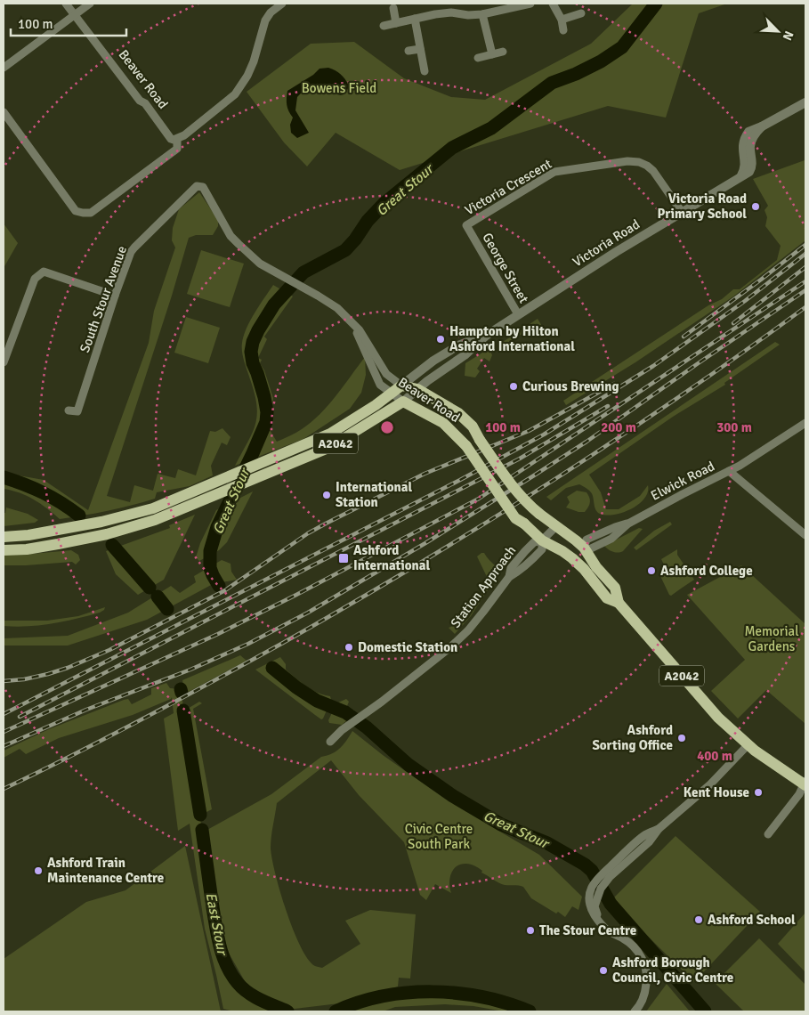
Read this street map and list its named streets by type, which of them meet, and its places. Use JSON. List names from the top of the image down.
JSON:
{
  "streets": {
    "main road": ["Beaver Road", "A2042"],
    "street": [
      "Victoria Crescent",
      "Victoria Road",
      "George Street",
      "South Stour Avenue",
      "Elwick Road",
      "Station Approach"
    ]
  },
  "crossings": [
    ["Beaver Road", "Victoria Road"],
    ["Beaver Road", "South Stour Avenue"],
    ["Beaver Road", "A2042"],
    ["Beaver Road", "Station Approach"],
    ["Victoria Crescent", "Victoria Road"],
    ["Victoria Crescent", "George Street"],
    ["Victoria Road", "George Street"],
    ["Victoria Road", "A2042"],
    ["A2042", "Elwick Road"],
    ["A2042", "Station Approach"]
  ],
  "water": ["Great Stour", "East Stour"],
  "parks": ["Bowens Field", "Memorial Gardens", "Civic Centre South Park"],
  "places": {
    "other": [
      "Victoria Road Primary School",
      "Hampton by Hilton Ashford International",
      "Curious Brewing",
      "International Station",
      "Ashford College",
      "Domestic Station",
      "Ashford Sorting Office",
      "Kent House",
      "Ashford Train Maintenance Centre",
      "Ashford School",
      "The Stour Centre",
      "Ashford Borough Council, Civic Centre"
    ],
    "transit": ["Ashford International"]
  },
  "scale_bar": "100 m",
  "north": "bottom right",
  "rings": [
    "100 m",
    "200 m",
    "300 m",
    "400 m"
  ]
}
